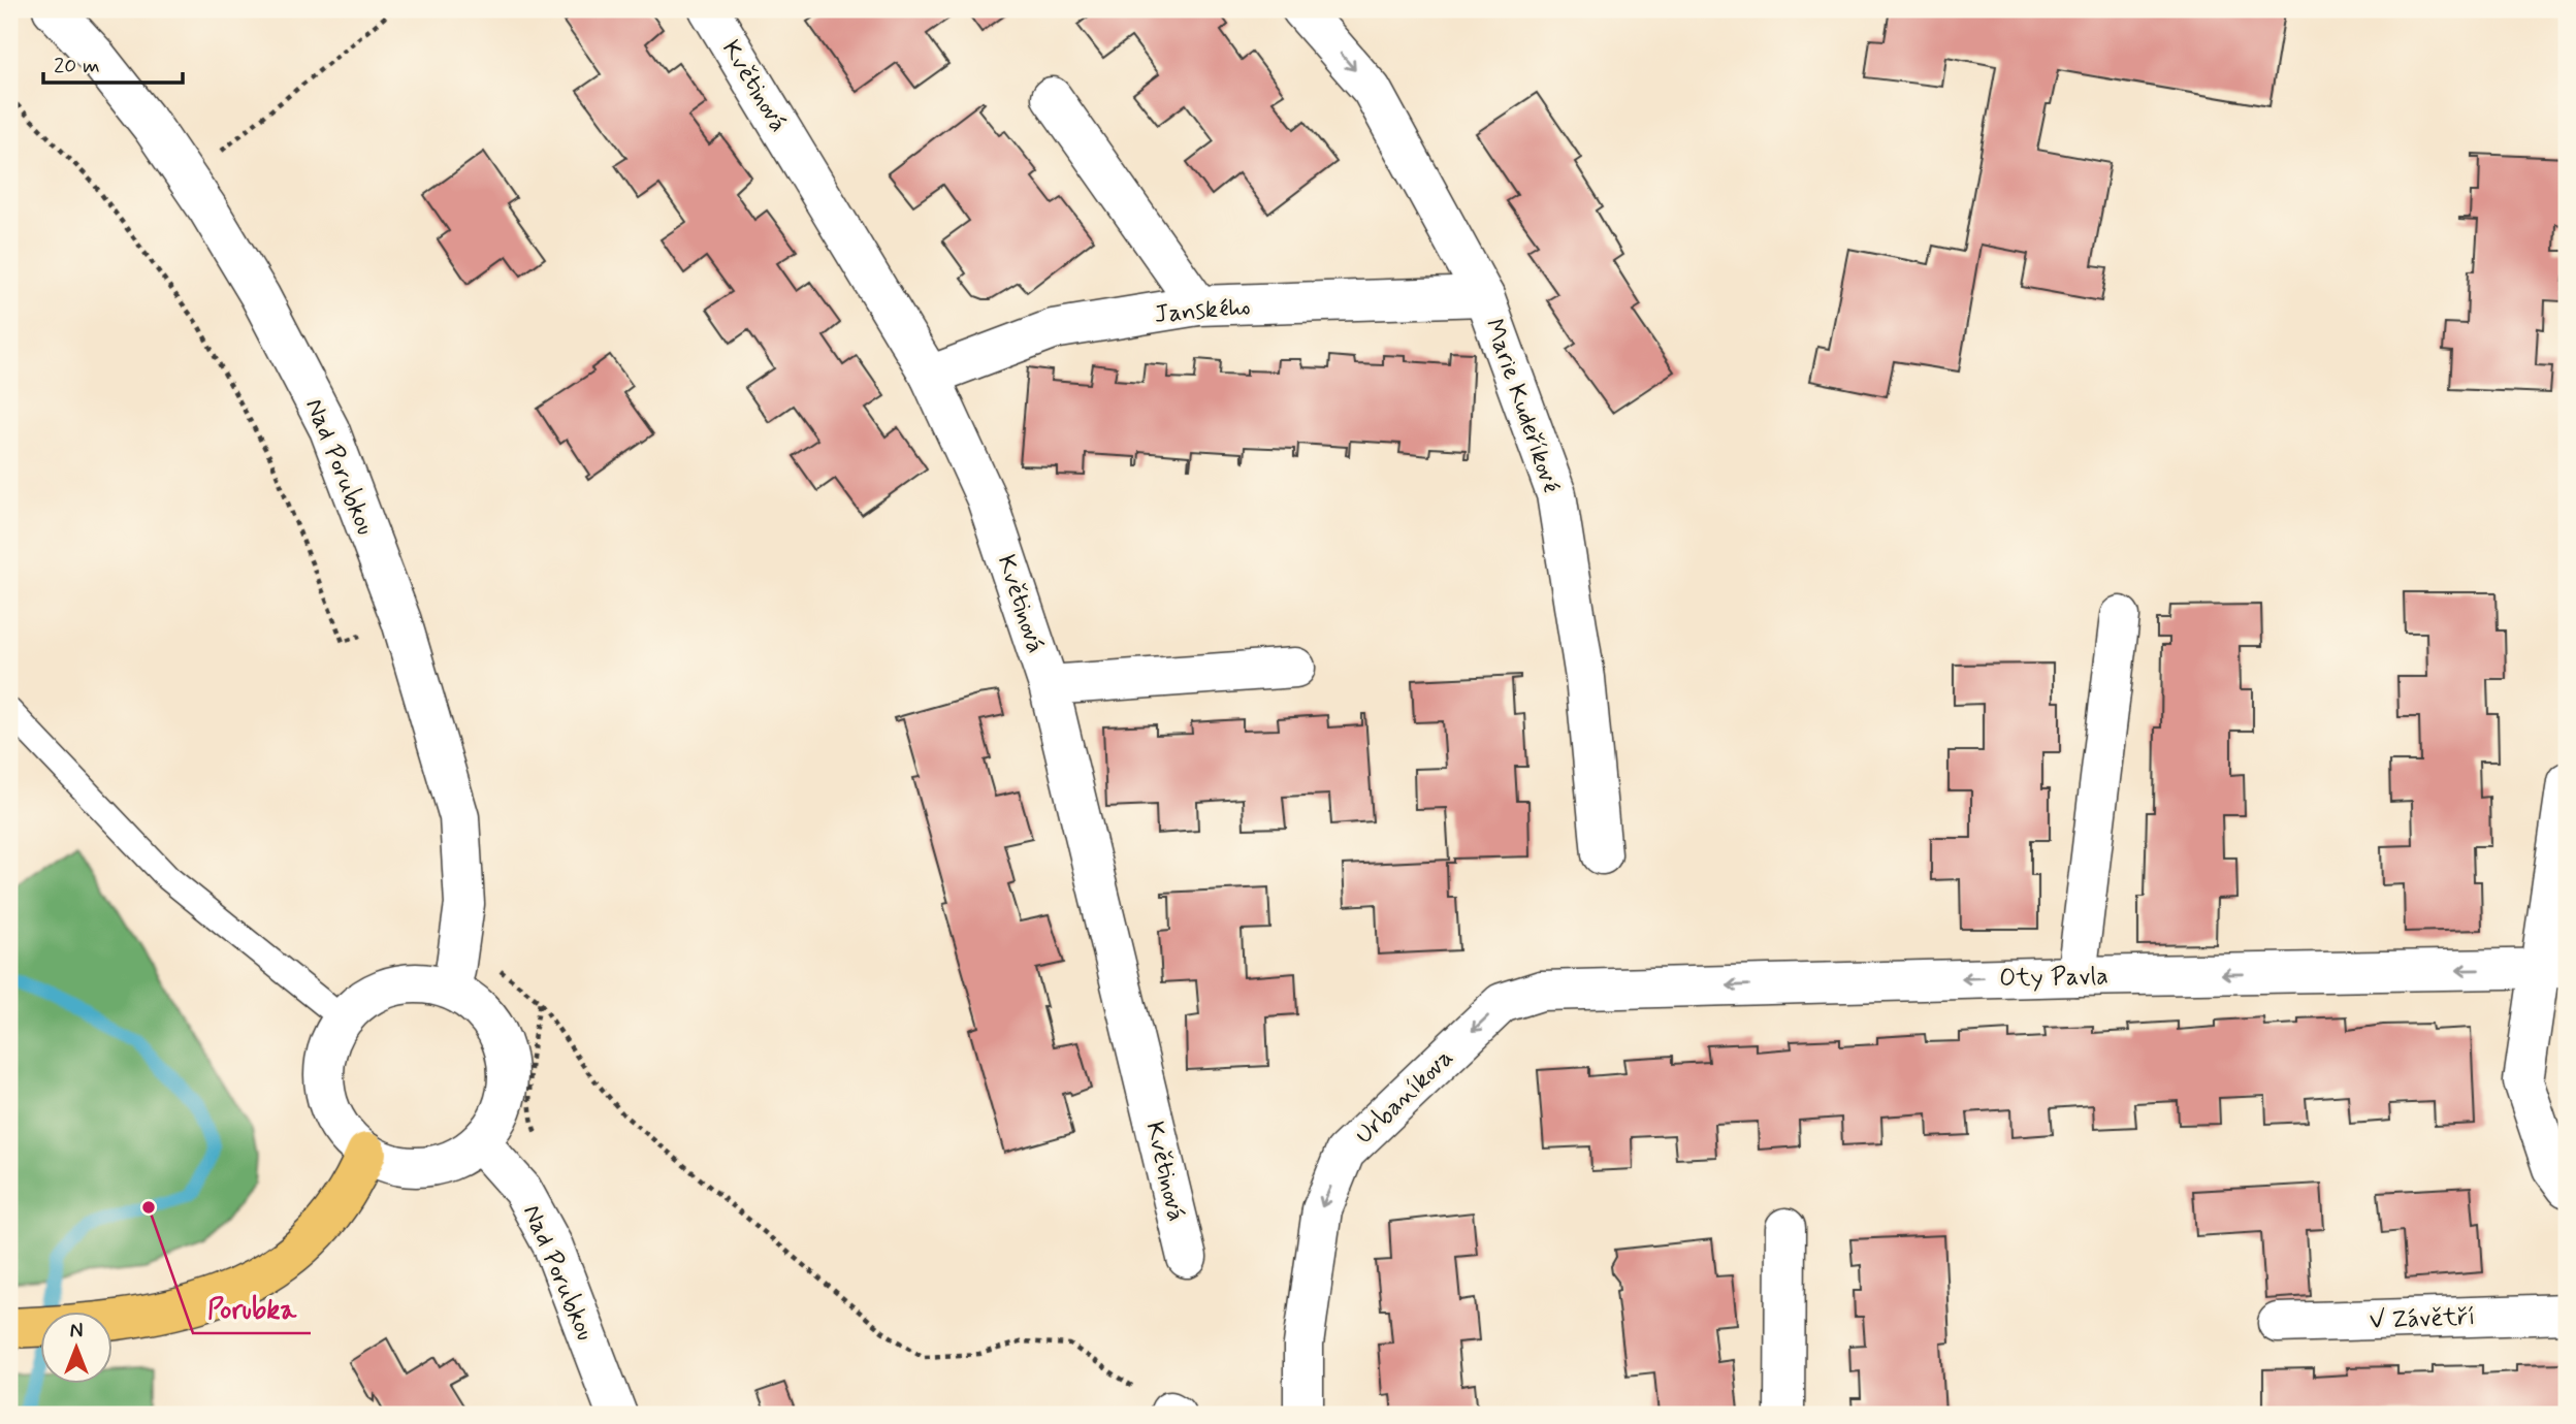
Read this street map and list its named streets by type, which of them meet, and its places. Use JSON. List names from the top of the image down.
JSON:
{
  "streets": {
    "street": [
      "Květinová",
      "Janského",
      "Marie Kudeříkové",
      "Nad Porubkou",
      "Oty Pavla",
      "Urbaníkova",
      "V Závětří"
    ]
  },
  "crossings": [
    ["Květinová", "Janského"],
    ["Janského", "Marie Kudeříkové"],
    ["Oty Pavla", "Urbaníkova"]
  ],
  "one_way": ["Oty Pavla", "Urbaníkova"],
  "places": ["Porubka"],
  "scale_bar": "20 m",
  "north": "top"
}
